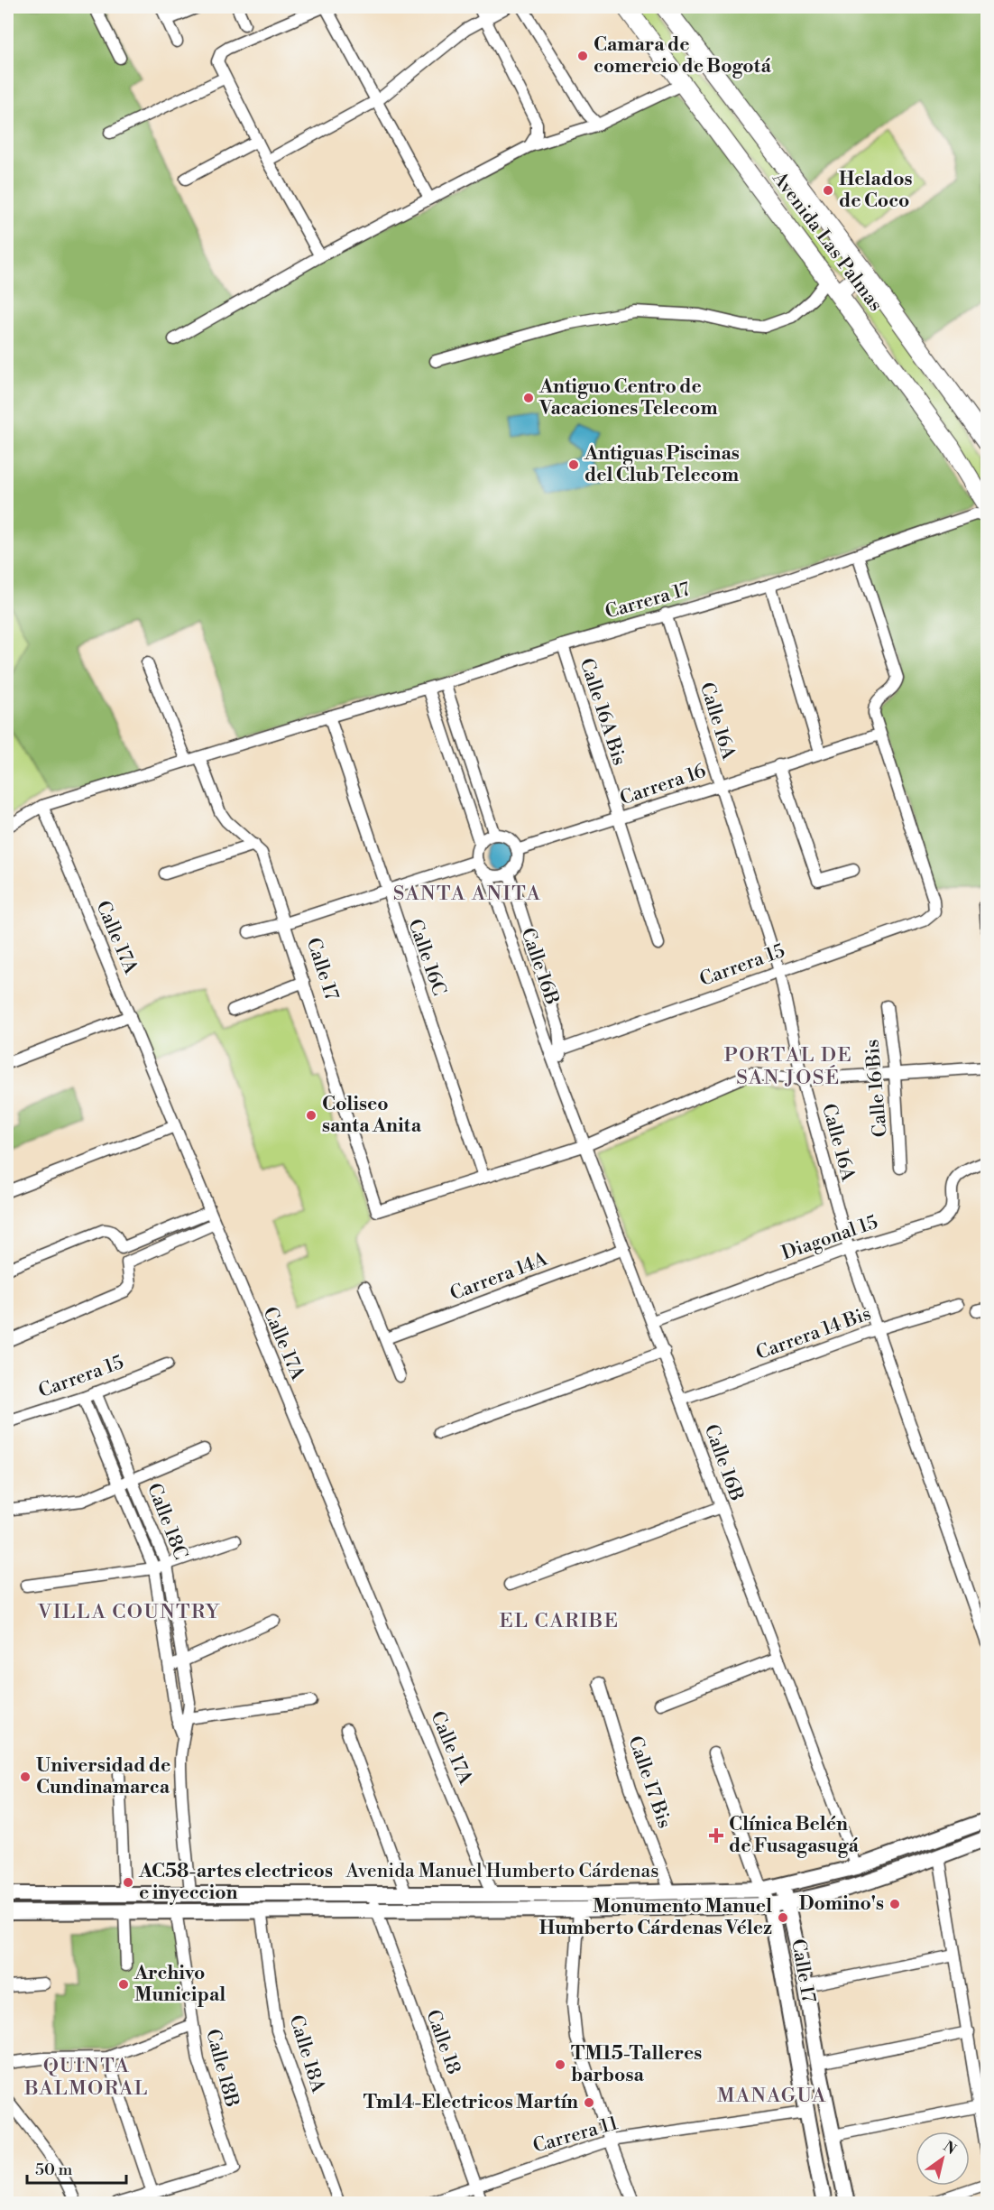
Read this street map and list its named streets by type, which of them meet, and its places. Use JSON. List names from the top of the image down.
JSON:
{
  "streets": {
    "main road": ["Avenida Las Palmas", "Calle 17", "Avenida Manuel Humberto Cárdenas"],
    "street": [
      "Carrera 17",
      "Calle 16A Bis",
      "Calle 16A",
      "Carrera 16",
      "Calle 17A",
      "Calle 16C",
      "Carrera 15",
      "Calle 16B",
      "Calle 16 Bis",
      "Diagonal 15",
      "Carrera 14A",
      "Carrera 14 Bis",
      "Calle 18C",
      "Calle 17 Bis",
      "Calle 18",
      "Calle 18A",
      "Calle 18B",
      "Carrera 11"
    ]
  },
  "crossings": [
    ["Avenida Las Palmas", "Carrera 17"],
    ["Carrera 17", "Calle 16A Bis"],
    ["Carrera 17", "Calle 16A"],
    ["Carrera 17", "Calle 17A"],
    ["Carrera 17", "Calle 16C"],
    ["Carrera 17", "Calle 17"],
    ["Calle 16A Bis", "Carrera 16"],
    ["Calle 16A", "Carrera 16"],
    ["Calle 16A", "Carrera 15"],
    ["Calle 16A", "Diagonal 15"],
    ["Calle 16A", "Carrera 14 Bis"],
    ["Carrera 16", "Carrera 15"],
    ["Carrera 16", "Calle 16B"],
    ["Calle 17A", "Avenida Manuel Humberto Cárdenas"],
    ["Calle 16C", "Calle 17"],
    ["Carrera 15", "Calle 16B"],
    ["Carrera 15", "Calle 18C"],
    ["Calle 16B", "Diagonal 15"],
    ["Calle 16B", "Carrera 14A"],
    ["Calle 16B", "Carrera 14 Bis"],
    ["Calle 16B", "Avenida Manuel Humberto Cárdenas"],
    ["Calle 17", "Avenida Manuel Humberto Cárdenas"],
    ["Calle 17", "Carrera 11"],
    ["Calle 18C", "Avenida Manuel Humberto Cárdenas"],
    ["Calle 17 Bis", "Avenida Manuel Humberto Cárdenas"],
    ["Avenida Manuel Humberto Cárdenas", "Calle 18"],
    ["Avenida Manuel Humberto Cárdenas", "Calle 18A"],
    ["Avenida Manuel Humberto Cárdenas", "Calle 18B"],
    ["Calle 18", "Carrera 11"]
  ],
  "districts": [
    "SANTA ANITA",
    "PORTAL DE SAN JOSÉ",
    "VILLA COUNTRY",
    "EL CARIBE",
    "QUINTA BALMORAL",
    "MANAGUA"
  ],
  "places": {
    "other": [
      "Camara de comercio de Bogotá",
      "Helados de Coco",
      "Antiguo Centro de Vacaciones Telecom",
      "Antiguas Piscinas del Club Telecom",
      "Coliseo santa Anita",
      "Universidad de Cundinamarca",
      "AC58-artes electricos e inyeccion",
      "Domino's",
      "Monumento Manuel Humberto Cárdenas Vélez",
      "Archivo Municipal",
      "TM15-Talleres barbosa",
      "Tm14-Electricos Martín"
    ],
    "health": ["Clínica Belén de Fusagasugá"]
  },
  "scale_bar": "50 m",
  "north": "top right"
}
